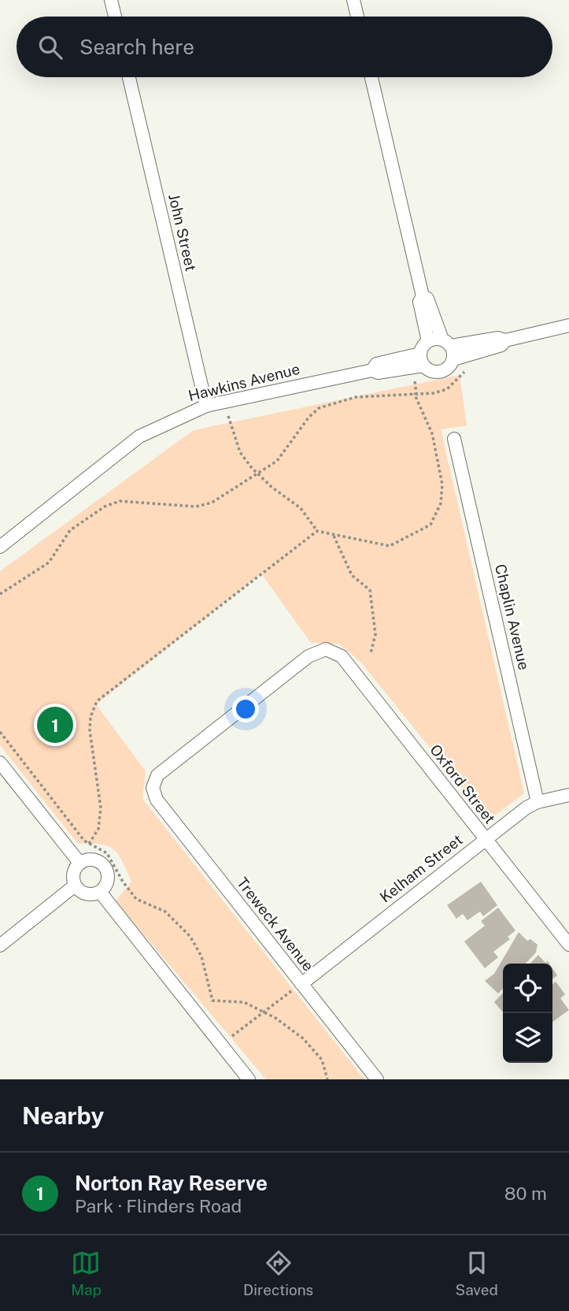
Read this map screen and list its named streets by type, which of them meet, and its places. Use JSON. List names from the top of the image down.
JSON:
{
  "streets": {
    "street": [
      "John Street",
      "Hawkins Avenue",
      "Chaplin Avenue",
      "Oxford Street",
      "Kelham Street",
      "Treweck Avenue"
    ]
  },
  "crossings": [
    ["John Street", "Hawkins Avenue"],
    ["Chaplin Avenue", "Kelham Street"],
    ["Oxford Street", "Kelham Street"],
    ["Oxford Street", "Treweck Avenue"],
    ["Kelham Street", "Treweck Avenue"]
  ],
  "page": {
    "search": "Search here",
    "pins": "1",
    "heading": "Nearby",
    "list": [
      {
        "mark": "1",
        "name": "Norton Ray Reserve",
        "note": "Park · Flinders Road",
        "value": "80 m"
      }
    ],
    "nav": ["Map", "Directions", "Saved"]
  }
}
